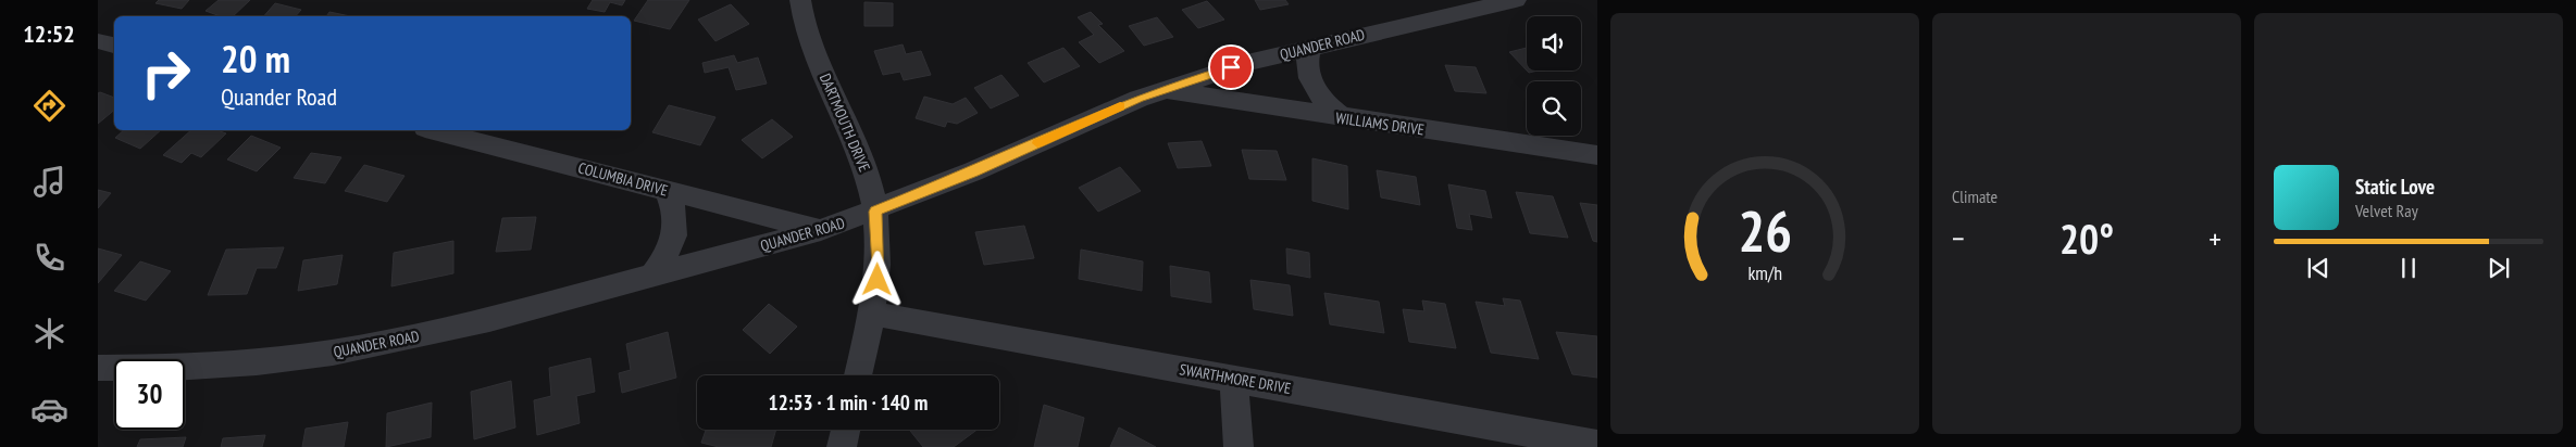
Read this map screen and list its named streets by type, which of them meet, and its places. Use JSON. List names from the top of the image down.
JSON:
{
  "streets": {
    "street": [
      "QUANDER ROAD",
      "DARTMOUTH DRIVE",
      "WILLIAMS DRIVE",
      "COLUMBIA DRIVE",
      "SWARTHMORE DRIVE"
    ]
  },
  "crossings": [
    ["QUANDER ROAD", "DARTMOUTH DRIVE"],
    ["QUANDER ROAD", "WILLIAMS DRIVE"],
    ["QUANDER ROAD", "COLUMBIA DRIVE"],
    ["DARTMOUTH DRIVE", "SWARTHMORE DRIVE"]
  ],
  "page": {
    "tabs": "12:52",
    "tile": "Climate",
    "turn": ["20 m", "Quander Road"],
    "song": ["Static Love", "Velvet Ray"],
    "heat": ["−", "20°", "+"],
    "limit": "30",
    "trip": "12:53 · 1 min · 140 m",
    "gauge": ["26", "km/h"]
  }
}
